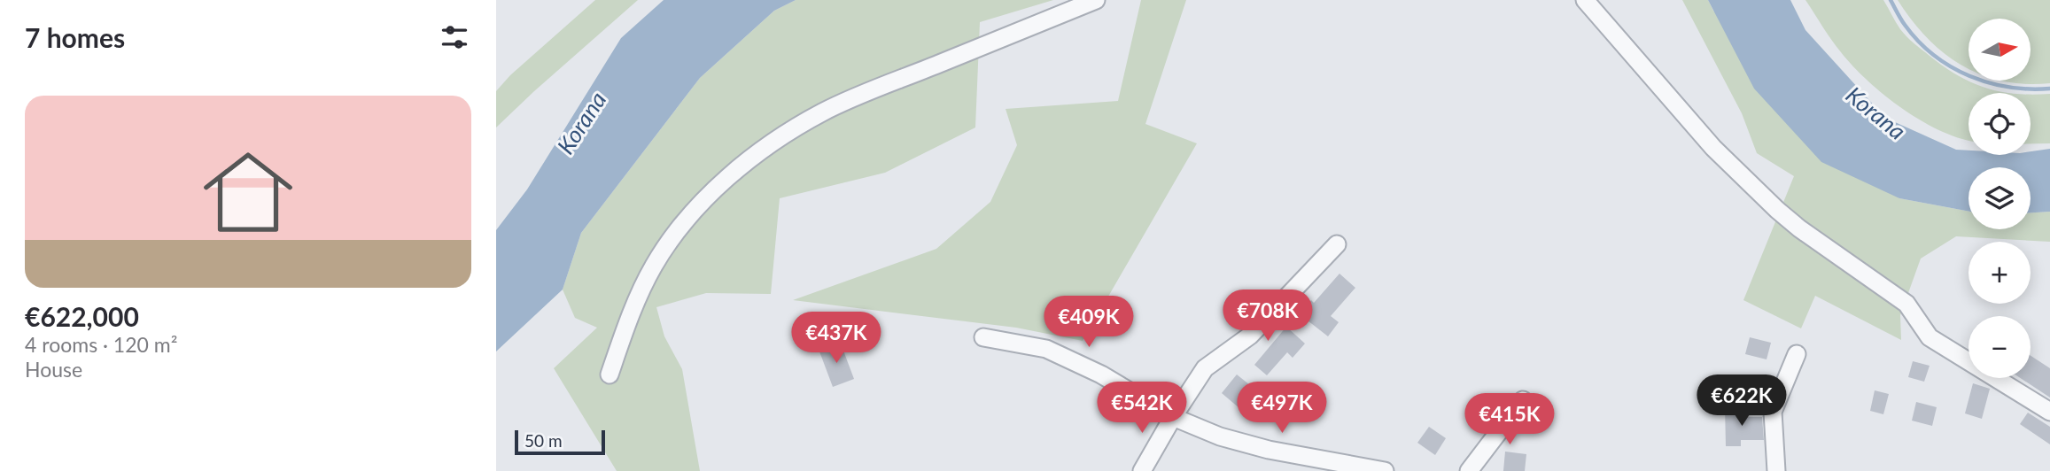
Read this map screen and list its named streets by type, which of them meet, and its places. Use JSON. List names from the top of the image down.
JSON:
{
  "water": ["Korana"],
  "scale_bar": "50 m",
  "north": "right",
  "page": {
    "heading": "7 homes",
    "map_buttons": ["+", "−"],
    "list": [
      {
        "name": "€622,000",
        "note": "4 rooms · 120 m² · House"
      }
    ],
    "price": [
      "€708K",
      "€409K",
      "€437K",
      "€622K",
      "€542K",
      "€497K",
      "€415K"
    ],
    "scale": "50 m"
  }
}
